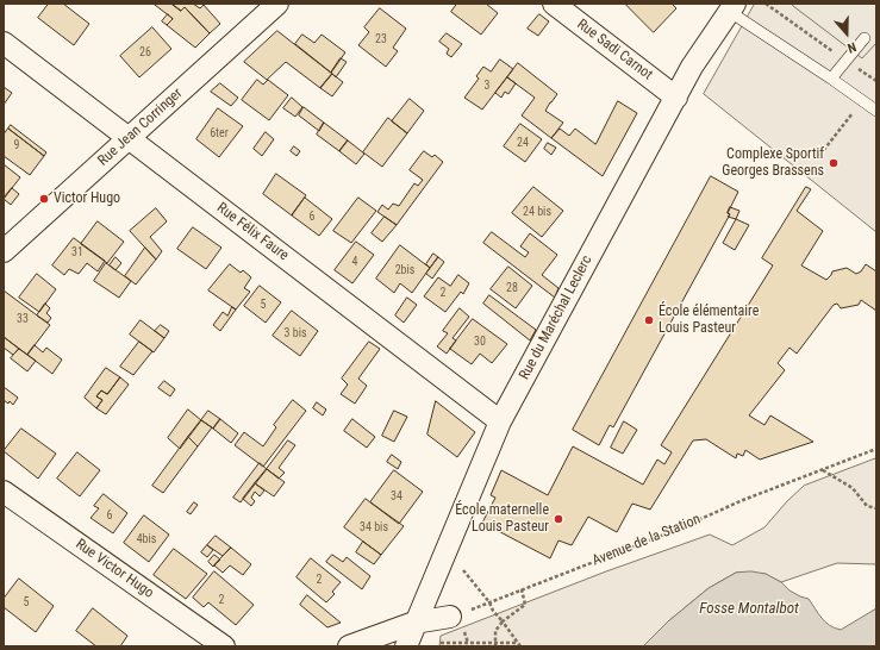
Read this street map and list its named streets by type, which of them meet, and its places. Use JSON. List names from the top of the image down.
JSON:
{
  "streets": {
    "street": [
      "Rue Sadi Carnot",
      "Rue Jean Corringer",
      "Rue Félix Faure",
      "Rue du Maréchal Leclerc",
      "Rue Victor Hugo"
    ],
    "path": ["Avenue de la Station"]
  },
  "crossings": [
    ["Rue Sadi Carnot", "Rue du Maréchal Leclerc"],
    ["Rue Jean Corringer", "Rue Félix Faure"],
    ["Rue Félix Faure", "Rue du Maréchal Leclerc"]
  ],
  "water": ["Fosse Montalbot"],
  "places": [
    "Complexe Sportif Georges Brassens",
    "Victor Hugo",
    "École élémentaire Louis Pasteur",
    "École maternelle Louis Pasteur"
  ],
  "house_numbers": [
    "23",
    "26",
    "3",
    "6ter",
    "24",
    "9",
    "24 bis",
    "6",
    "31",
    "4",
    "2bis",
    "28",
    "2",
    "5",
    "33",
    "3 bis",
    "30",
    "34",
    "6",
    "34 bis",
    "4bis",
    "2",
    "2",
    "5"
  ],
  "north": "bottom"
}
